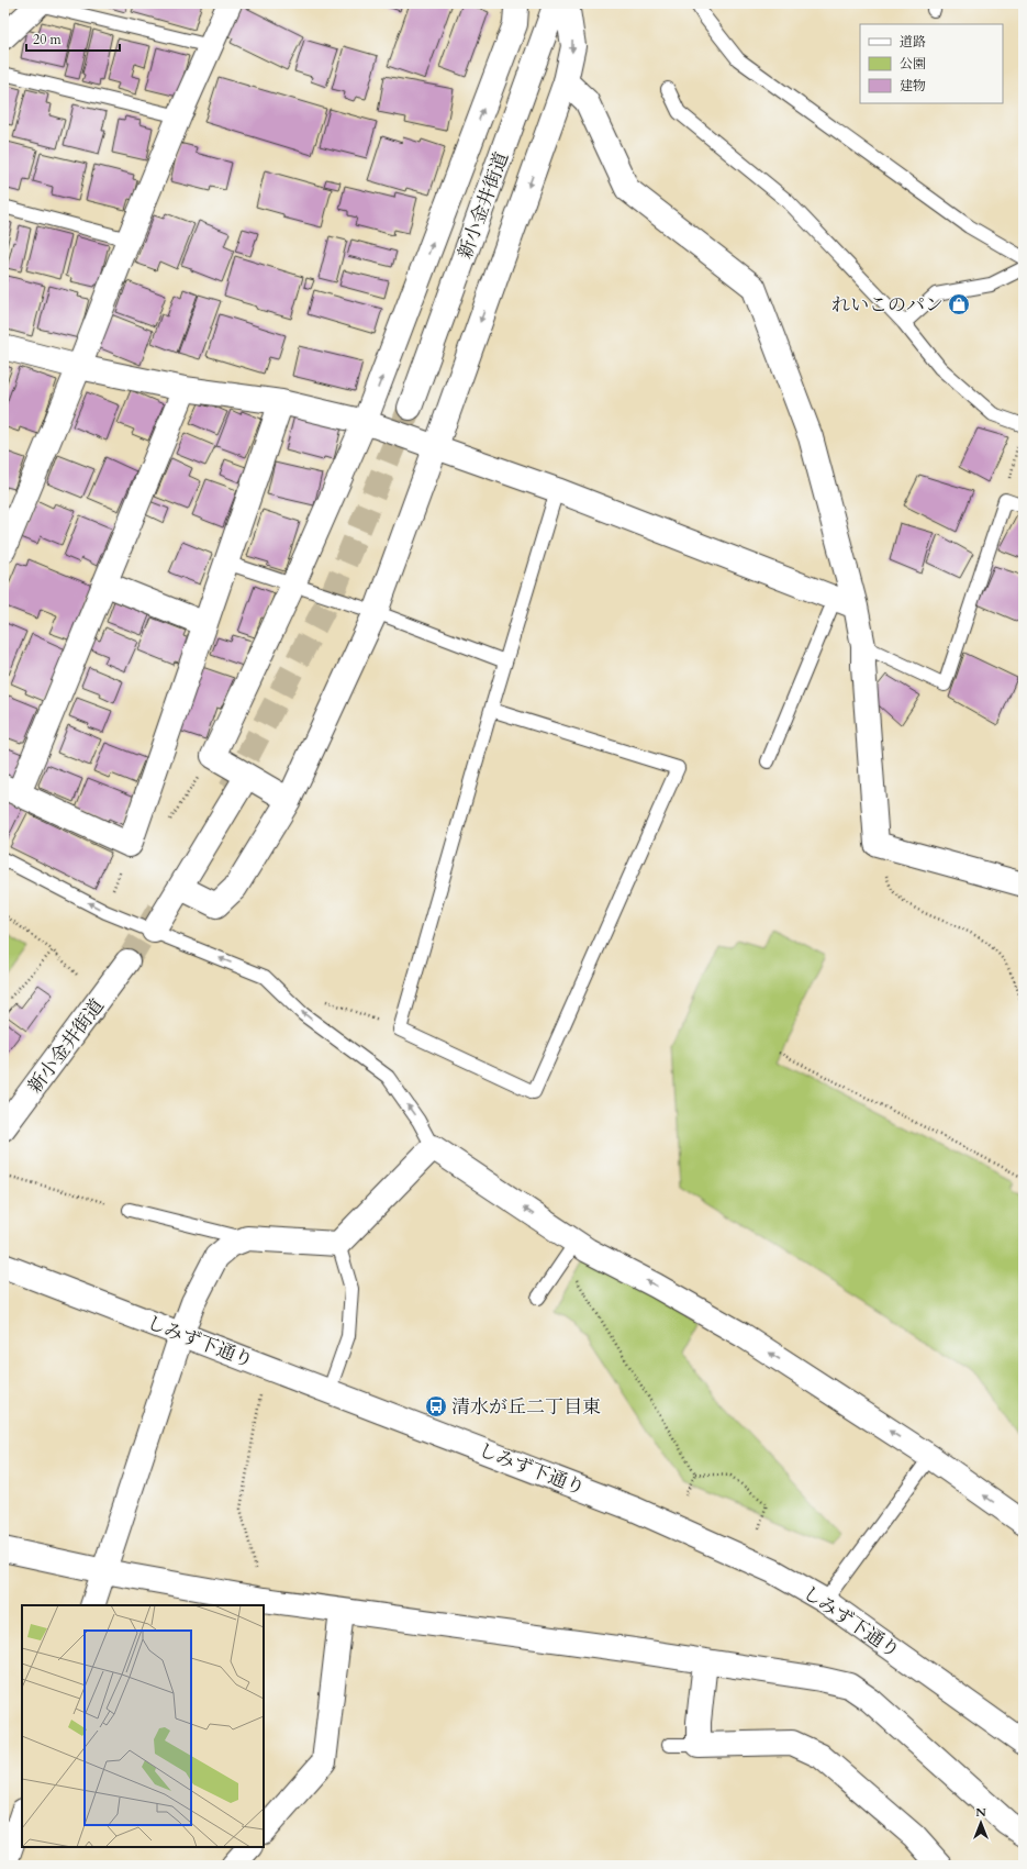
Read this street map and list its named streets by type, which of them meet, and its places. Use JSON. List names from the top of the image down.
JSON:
{
  "streets": {
    "street": ["新小金井街道", "しみず下通り"]
  },
  "places": {
    "shop": ["れいこのパン"],
    "bus stop": ["清水が丘二丁目東"]
  },
  "legend": ["道路", "公園", "建物"],
  "scale_bar": "20 m",
  "north": "top"
}
